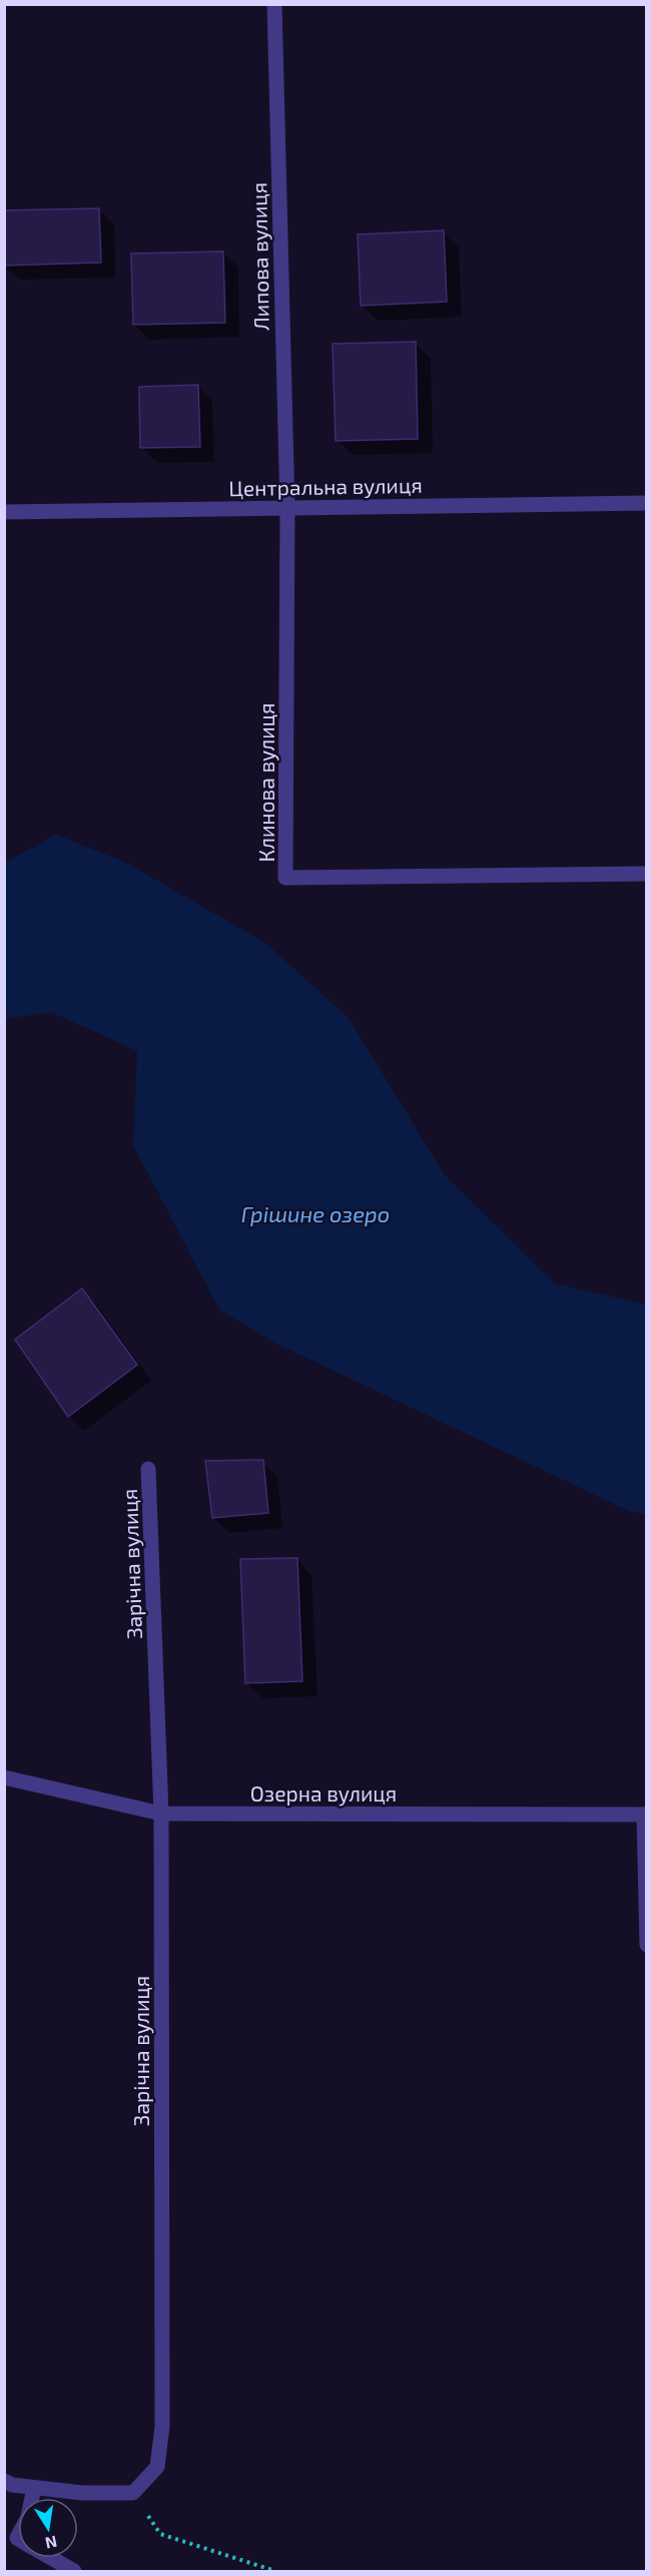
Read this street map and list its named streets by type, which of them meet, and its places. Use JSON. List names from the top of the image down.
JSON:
{
  "streets": {
    "street": [
      "Липова вулиця",
      "Центральна вулиця",
      "Клинова вулиця",
      "Зарічна вулиця",
      "Озерна вулиця"
    ]
  },
  "crossings": [
    ["Липова вулиця", "Центральна вулиця"],
    ["Липова вулиця", "Клинова вулиця"],
    ["Центральна вулиця", "Клинова вулиця"],
    ["Зарічна вулиця", "Озерна вулиця"]
  ],
  "water": ["Грішине озеро"],
  "north": "bottom"
}
